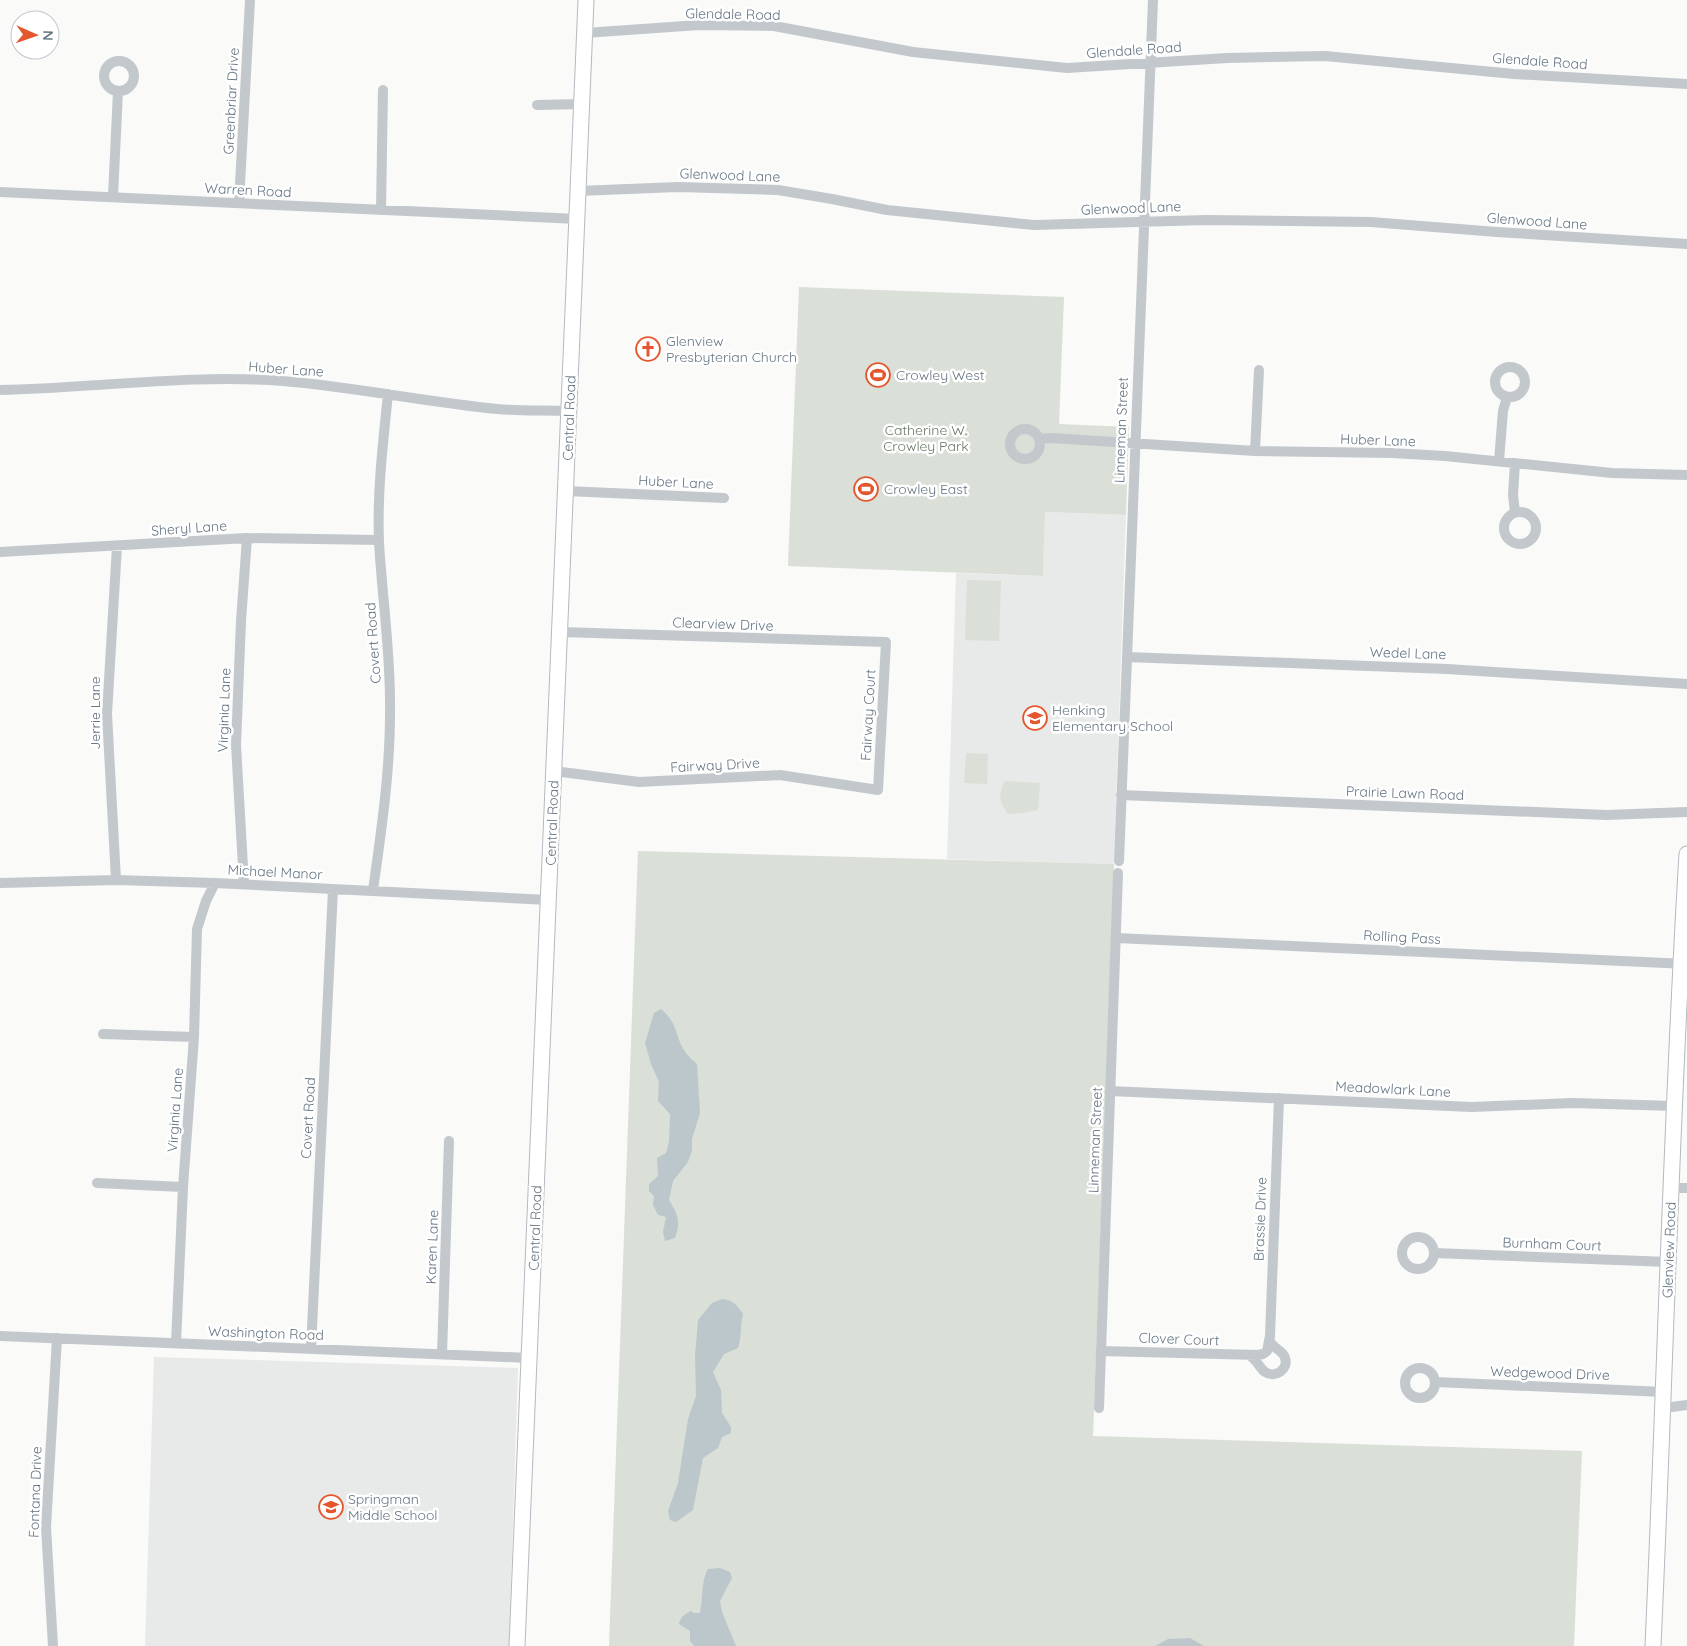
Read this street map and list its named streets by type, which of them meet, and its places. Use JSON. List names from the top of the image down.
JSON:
{
  "streets": {
    "main road": ["Central Road", "Glenview Road"],
    "street": [
      "Glendale Road",
      "Greenbriar Drive",
      "Glenwood Lane",
      "Warren Road",
      "Huber Lane",
      "Linneman Street",
      "Sheryl Lane",
      "Clearview Drive",
      "Covert Road",
      "Wedel Lane",
      "Virginia Lane",
      "Jerrie Lane",
      "Fairway Court",
      "Fairway Drive",
      "Prairie Lawn Road",
      "Michael Manor",
      "Rolling Pass",
      "Meadowlark Lane",
      "Brassie Drive",
      "Burnham Court",
      "Karen Lane",
      "Washington Road",
      "Clover Court",
      "Wedgewood Drive",
      "Fontana Drive"
    ]
  },
  "crossings": [
    ["Glendale Road", "Central Road"],
    ["Glendale Road", "Linneman Street"],
    ["Greenbriar Drive", "Warren Road"],
    ["Glenwood Lane", "Central Road"],
    ["Glenwood Lane", "Linneman Street"],
    ["Warren Road", "Central Road"],
    ["Huber Lane", "Central Road"],
    ["Huber Lane", "Linneman Street"],
    ["Huber Lane", "Covert Road"],
    ["Central Road", "Clearview Drive"],
    ["Central Road", "Fairway Drive"],
    ["Central Road", "Michael Manor"],
    ["Central Road", "Washington Road"],
    ["Linneman Street", "Wedel Lane"],
    ["Linneman Street", "Prairie Lawn Road"],
    ["Linneman Street", "Rolling Pass"],
    ["Linneman Street", "Meadowlark Lane"],
    ["Linneman Street", "Clover Court"],
    ["Sheryl Lane", "Covert Road"],
    ["Sheryl Lane", "Virginia Lane"],
    ["Sheryl Lane", "Jerrie Lane"],
    ["Clearview Drive", "Fairway Court"],
    ["Covert Road", "Michael Manor"],
    ["Covert Road", "Washington Road"],
    ["Virginia Lane", "Michael Manor"],
    ["Virginia Lane", "Washington Road"],
    ["Jerrie Lane", "Michael Manor"],
    ["Fairway Court", "Fairway Drive"],
    ["Rolling Pass", "Glenview Road"],
    ["Meadowlark Lane", "Brassie Drive"],
    ["Meadowlark Lane", "Glenview Road"],
    ["Burnham Court", "Glenview Road"],
    ["Karen Lane", "Washington Road"],
    ["Glenview Road", "Wedgewood Drive"],
    ["Washington Road", "Fontana Drive"]
  ],
  "parks": ["Catherine W. Crowley Park"],
  "places": {
    "church": ["Glenview Presbyterian Church"],
    "sports": ["Crowley West", "Crowley East"],
    "school or university": ["Henking Elementary School", "Springman Middle School"]
  },
  "north": "right"
}
